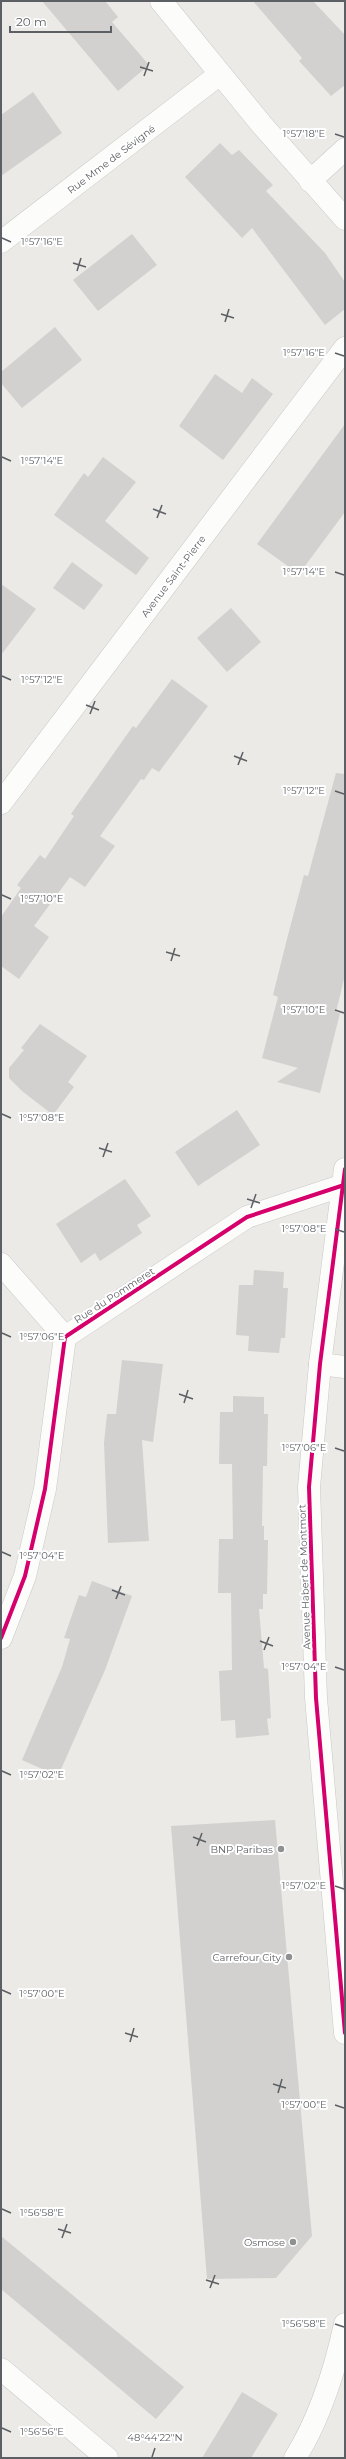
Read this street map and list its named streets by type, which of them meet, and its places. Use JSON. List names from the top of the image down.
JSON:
{
  "streets": {
    "street": [
      "Rue Mme de Sévigné",
      "Avenue Saint-Pierre",
      "Rue du Pommeret",
      "Avenue Habert de Montmort"
    ]
  },
  "crossings": [
    ["Rue du Pommeret", "Avenue Habert de Montmort"]
  ],
  "places": ["BNP Paribas", "Carrefour City", "Osmose"],
  "scale_bar": "20 m",
  "coordinates": [
    "1°57'18\"E",
    "1°57'16\"E",
    "1°57'14\"E",
    "1°57'12\"E",
    "1°57'10\"E",
    "1°57'08\"E",
    "1°57'06\"E",
    "1°57'04\"E",
    "1°57'02\"E",
    "1°57'00\"E",
    "1°56'58\"E",
    "1°56'56\"E",
    "48°44'22\"N"
  ]
}
